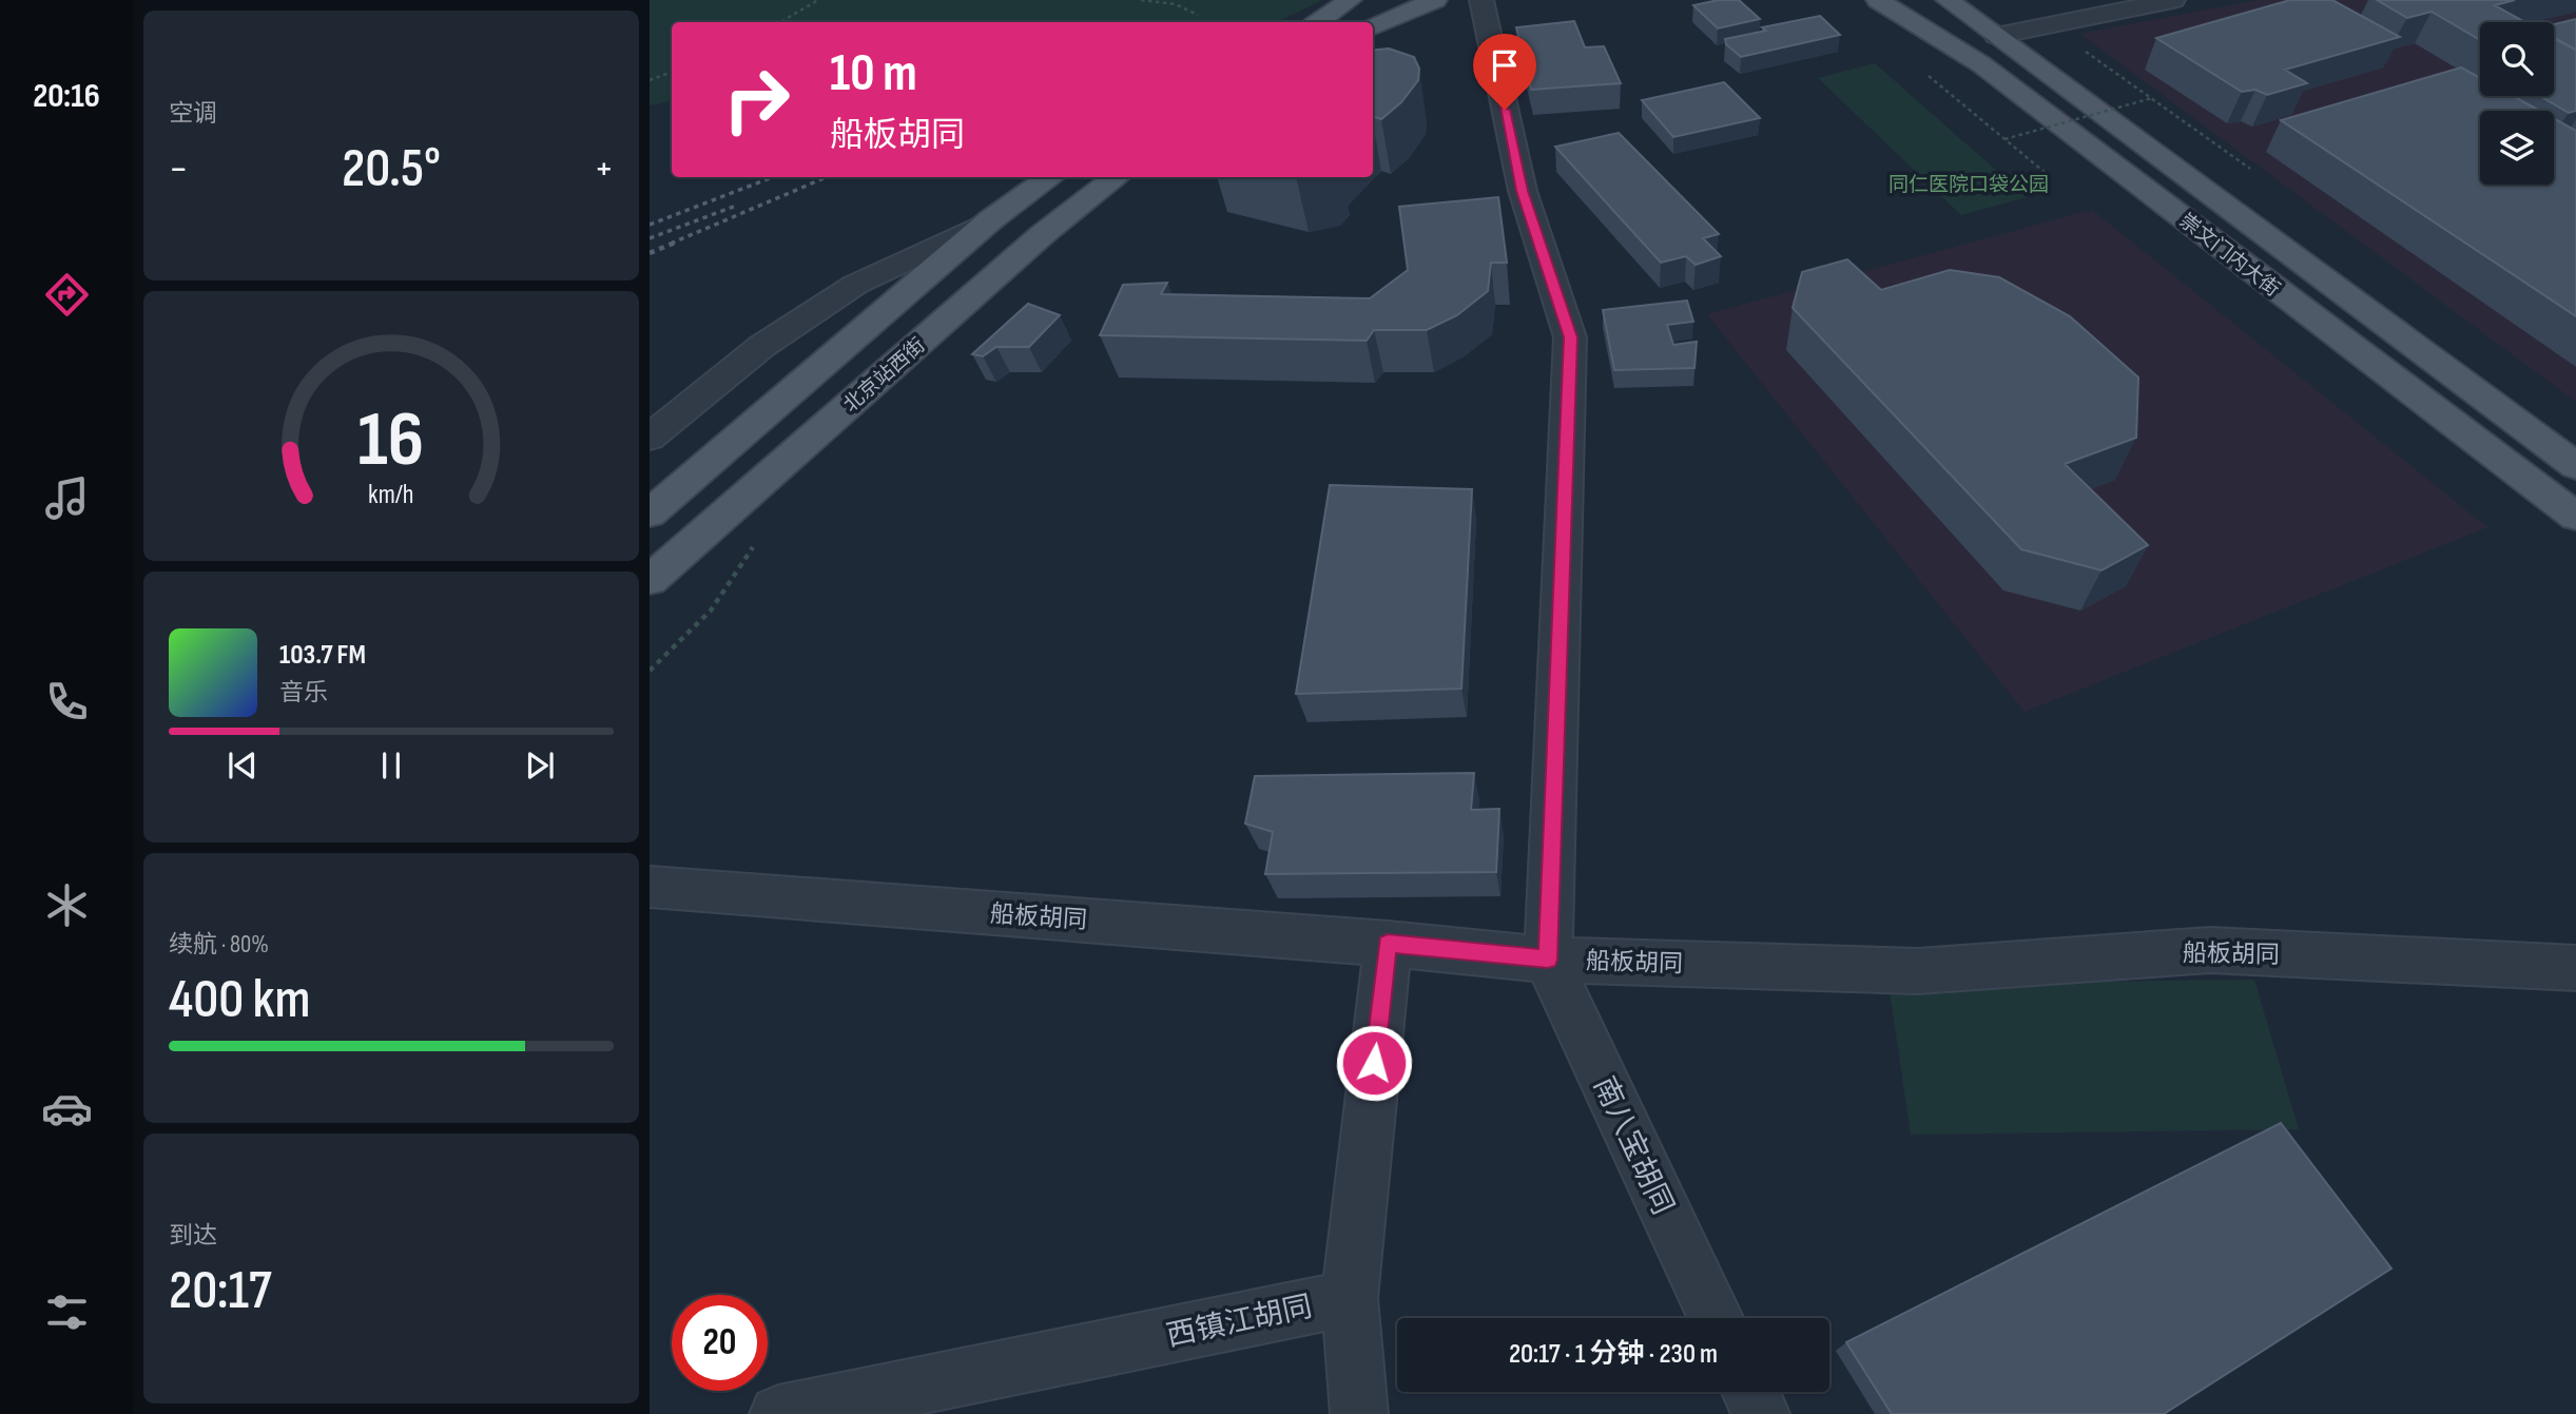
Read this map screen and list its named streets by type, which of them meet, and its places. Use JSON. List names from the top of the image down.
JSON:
{
  "streets": {
    "main road": ["崇文门内大街", "北京站西街"],
    "street": ["船板胡同", "南八宝胡同", "西镇江胡同"]
  },
  "crossings": [
    ["船板胡同", "南八宝胡同"]
  ],
  "parks": ["同仁医院口袋公园"],
  "page": {
    "tabs": "20:16",
    "tile": [
      "空调",
      ["续航 · 80%", "400 km"],
      ["到达", "20:17"]
    ],
    "turn": ["10 m", "船板胡同"],
    "heat": ["−", "20.5°", "+"],
    "song": ["103.7 FM", "音乐"],
    "limit": "20",
    "trip": "20:17 · 1 分钟 · 230 m",
    "gauge": ["16", "km/h"]
  }
}
